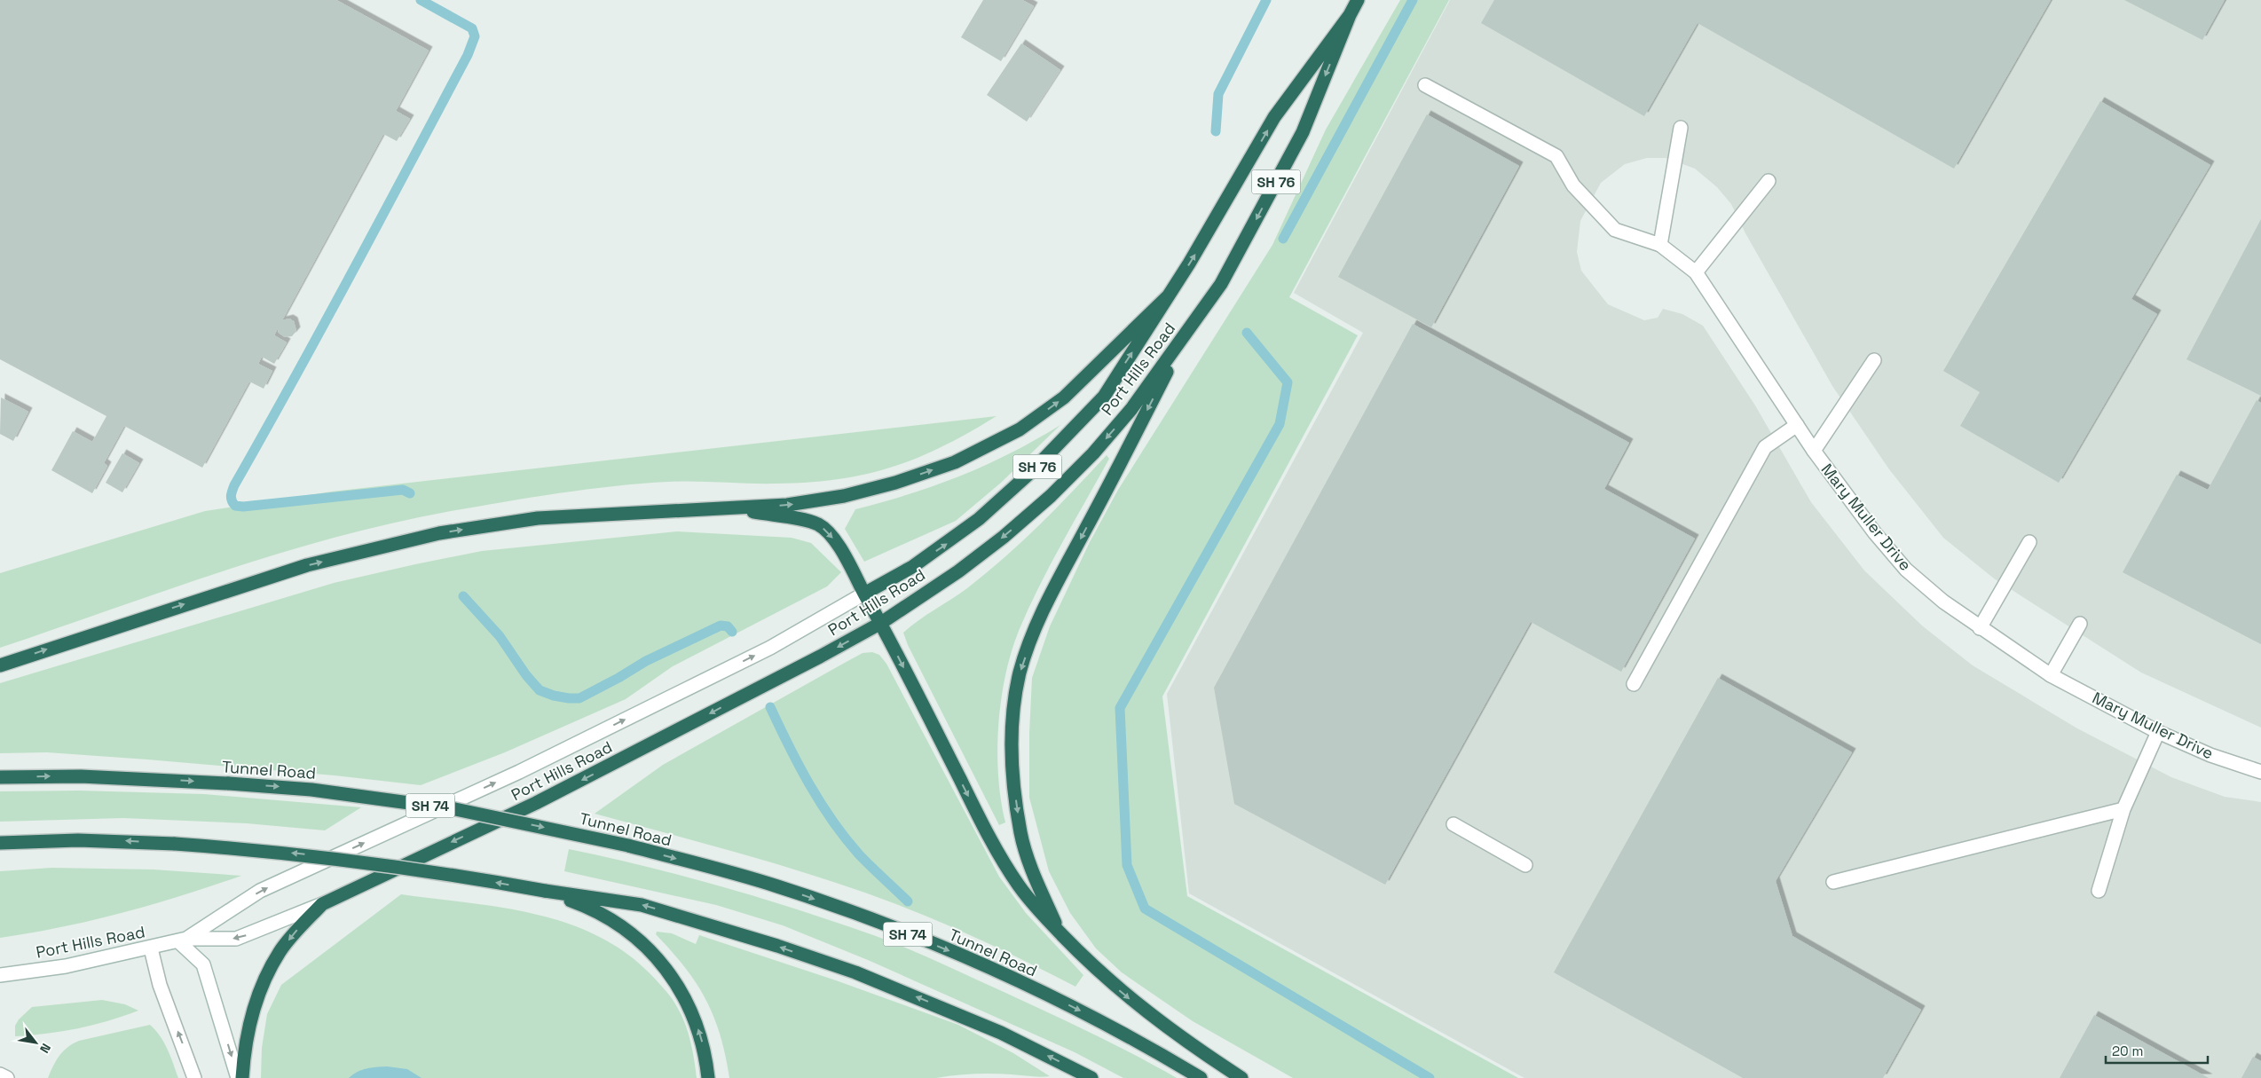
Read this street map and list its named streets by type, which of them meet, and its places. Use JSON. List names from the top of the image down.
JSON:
{
  "streets": {
    "highway": [
      "SH 76",
      "Port Hills Road",
      "Tunnel Road",
      "SH 74"
    ],
    "street": ["Mary Muller Drive"]
  },
  "scale_bar": "20 m",
  "north": "bottom right"
}
